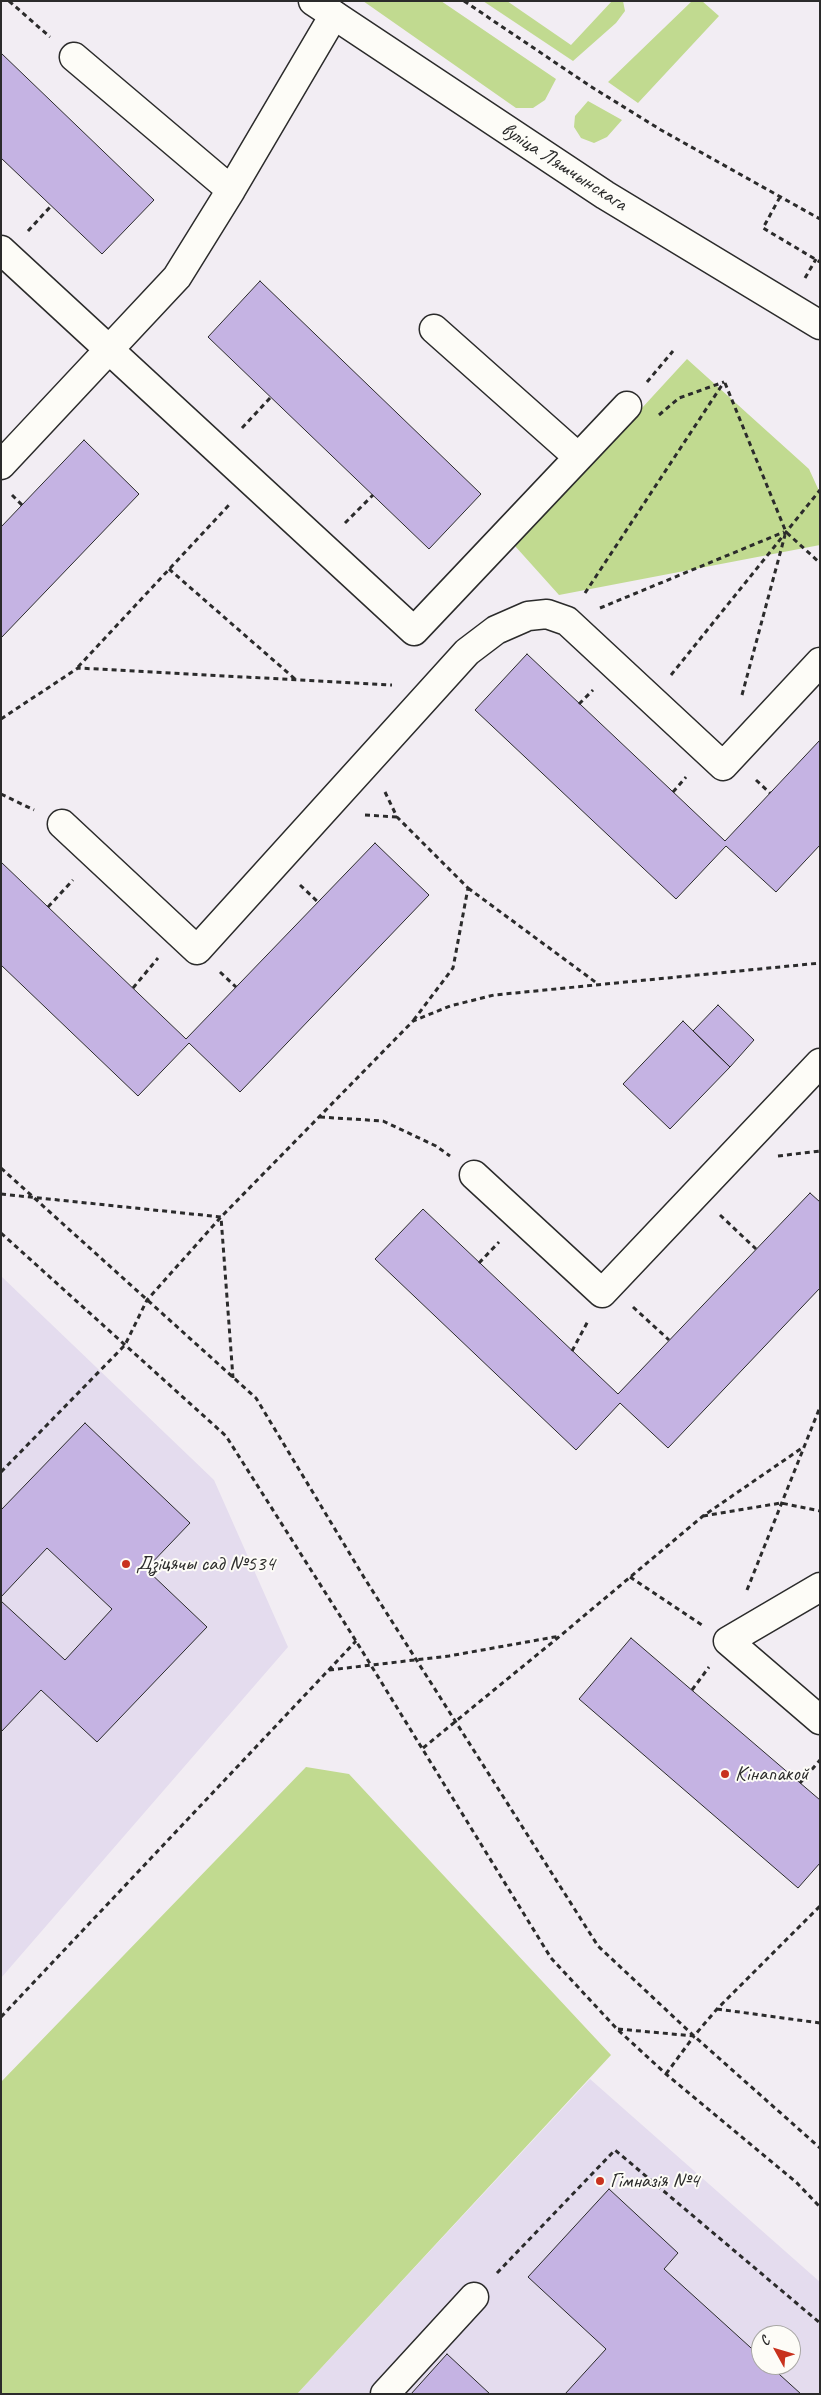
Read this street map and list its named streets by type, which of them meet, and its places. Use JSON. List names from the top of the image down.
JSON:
{
  "streets": {
    "main road": ["вуліца Ляшчынскага"]
  },
  "places": ["Дзіцячы сад №534", "Кінапакой", "Гімназія №4"],
  "north": "top left"
}
